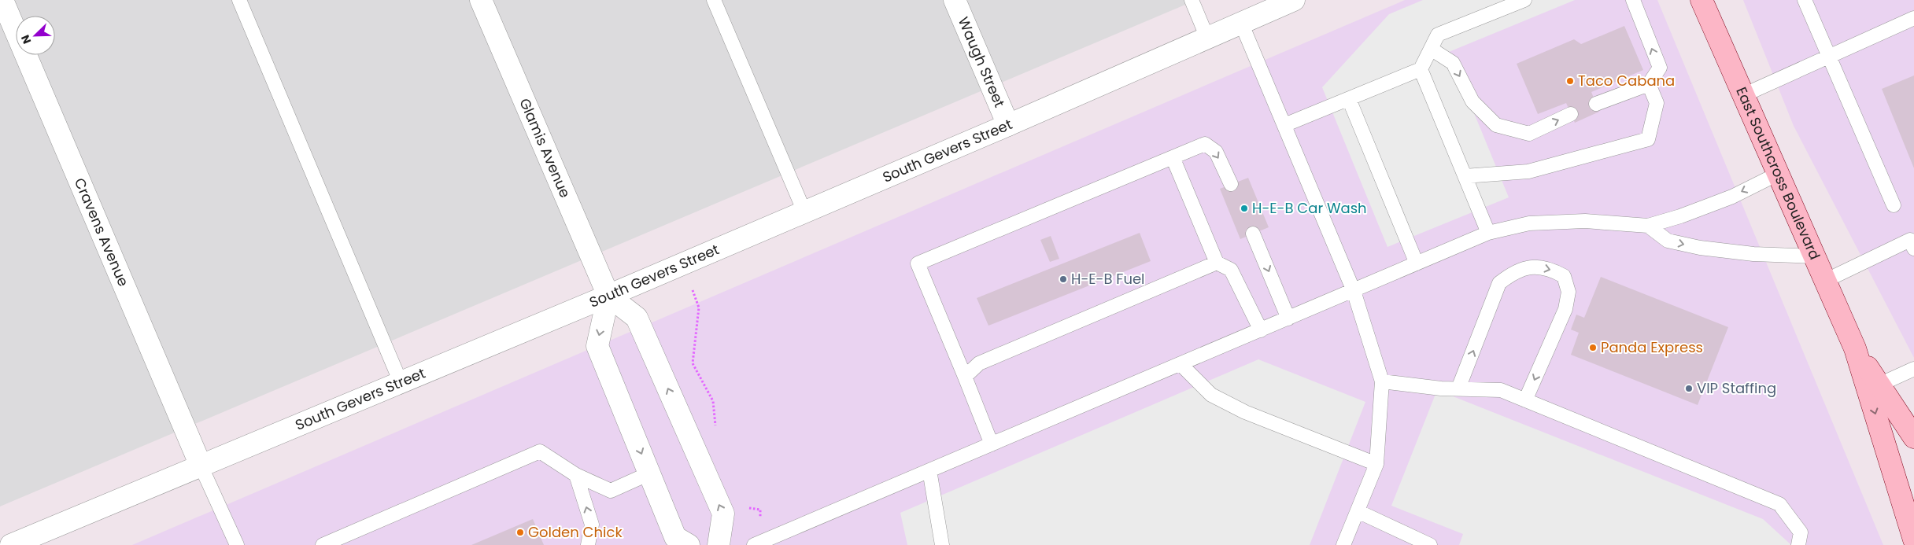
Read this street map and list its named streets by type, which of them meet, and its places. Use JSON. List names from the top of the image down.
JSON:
{
  "streets": {
    "main road": ["East Southcross Boulevard"],
    "street": [
      "Waugh Street",
      "Glamis Avenue",
      "South Gevers Street",
      "Cravens Avenue"
    ]
  },
  "crossings": [
    ["Waugh Street", "South Gevers Street"],
    ["Glamis Avenue", "South Gevers Street"],
    ["South Gevers Street", "Cravens Avenue"]
  ],
  "places": [
    "Taco Cabana",
    "H-E-B Car Wash",
    "H-E-B Fuel",
    "Panda Express",
    "VIP Staffing",
    "Golden Chick"
  ],
  "north": "bottom left"
}
